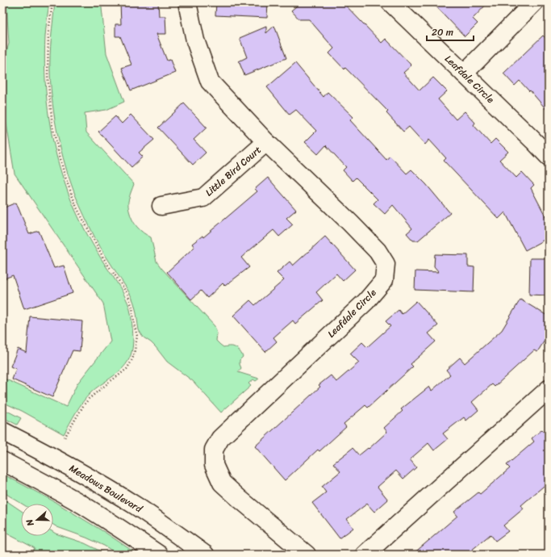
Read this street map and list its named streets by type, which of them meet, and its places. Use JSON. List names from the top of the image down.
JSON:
{
  "streets": {
    "street": ["Leafdale Circle", "Little Bird Court", "Meadows Boulevard"]
  },
  "crossings": [
    ["Leafdale Circle", "Little Bird Court"]
  ],
  "scale_bar": "20 m",
  "north": "left"
}
